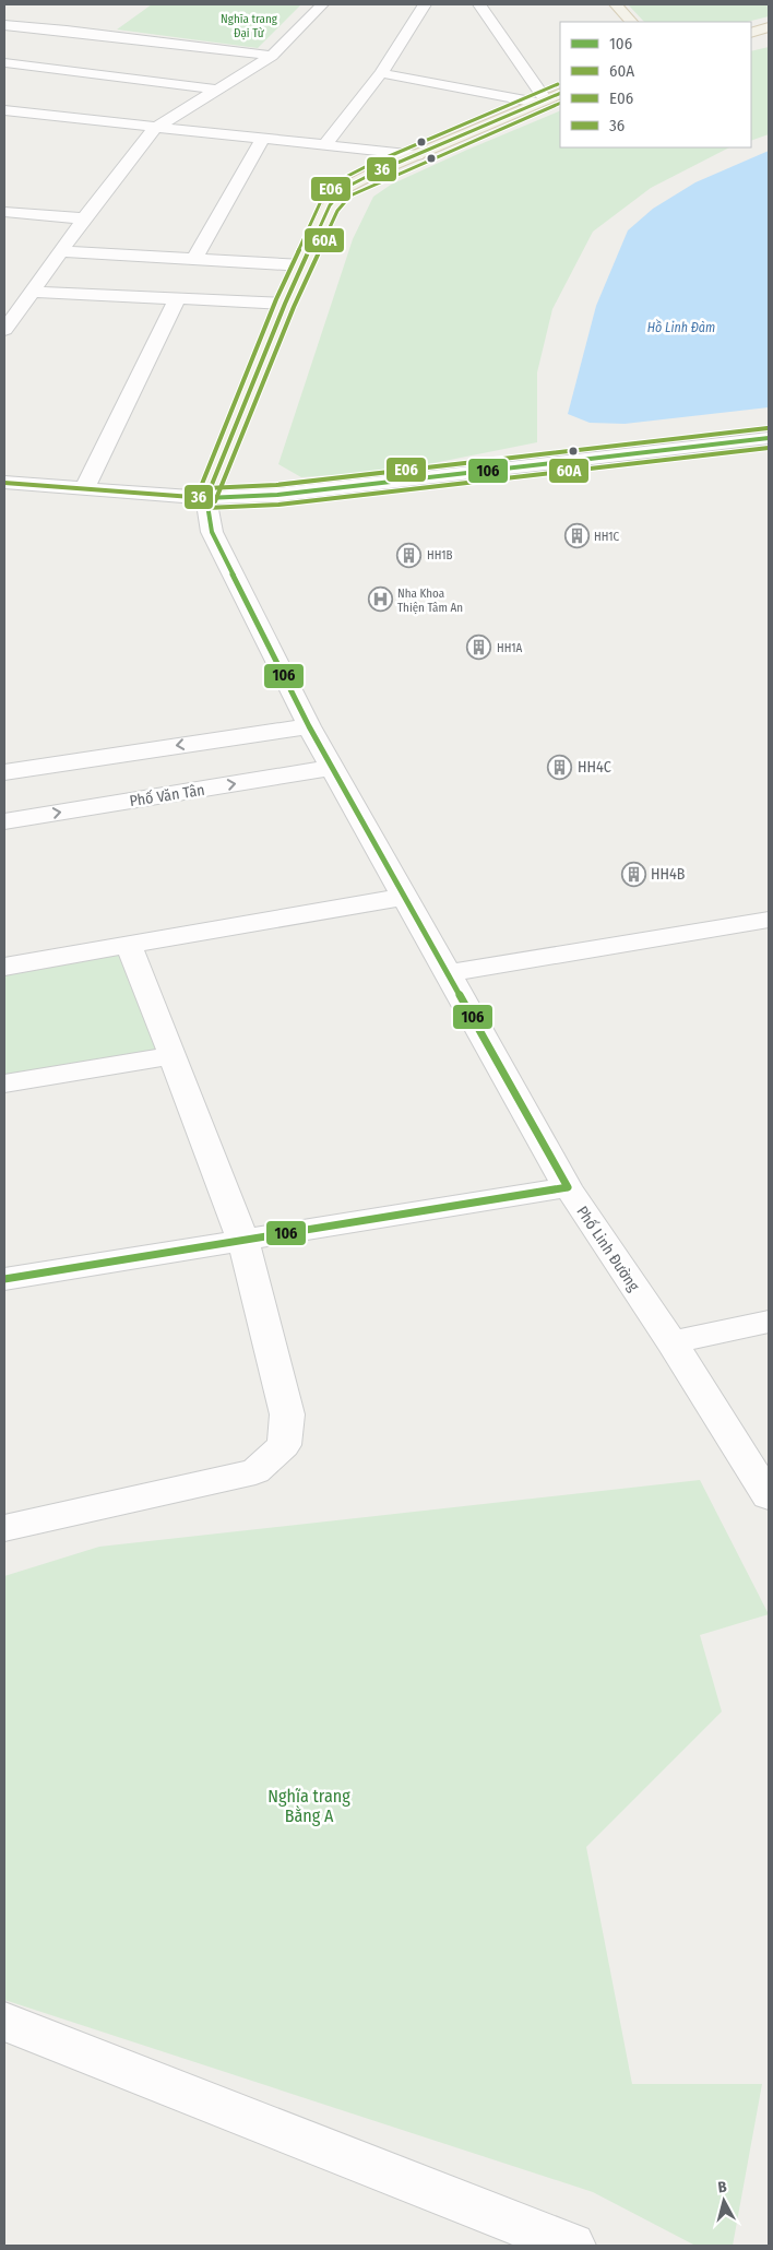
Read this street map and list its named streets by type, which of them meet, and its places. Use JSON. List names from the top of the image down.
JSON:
{
  "streets": {
    "street": ["Phố Văn Tân", "Phố Linh Đường"]
  },
  "crossings": [
    ["Phố Văn Tân", "Phố Linh Đường"]
  ],
  "water": ["Hồ Linh Đàm"],
  "parks": ["Nghĩa trang Đại Từ", "Nghĩa trang Bằng A"],
  "places": {
    "building": [
      "HH1C",
      "HH1B",
      "HH1A",
      "HH4C",
      "HH4B"
    ],
    "hospital": ["Nha Khoa Thiện Tâm An"]
  },
  "lines": [
    "transit line E06",
    "transit line 36",
    "transit line 60A",
    "transit line 106"
  ],
  "legend": [
    "106",
    "60A",
    "E06",
    "36"
  ],
  "north": "top"
}
